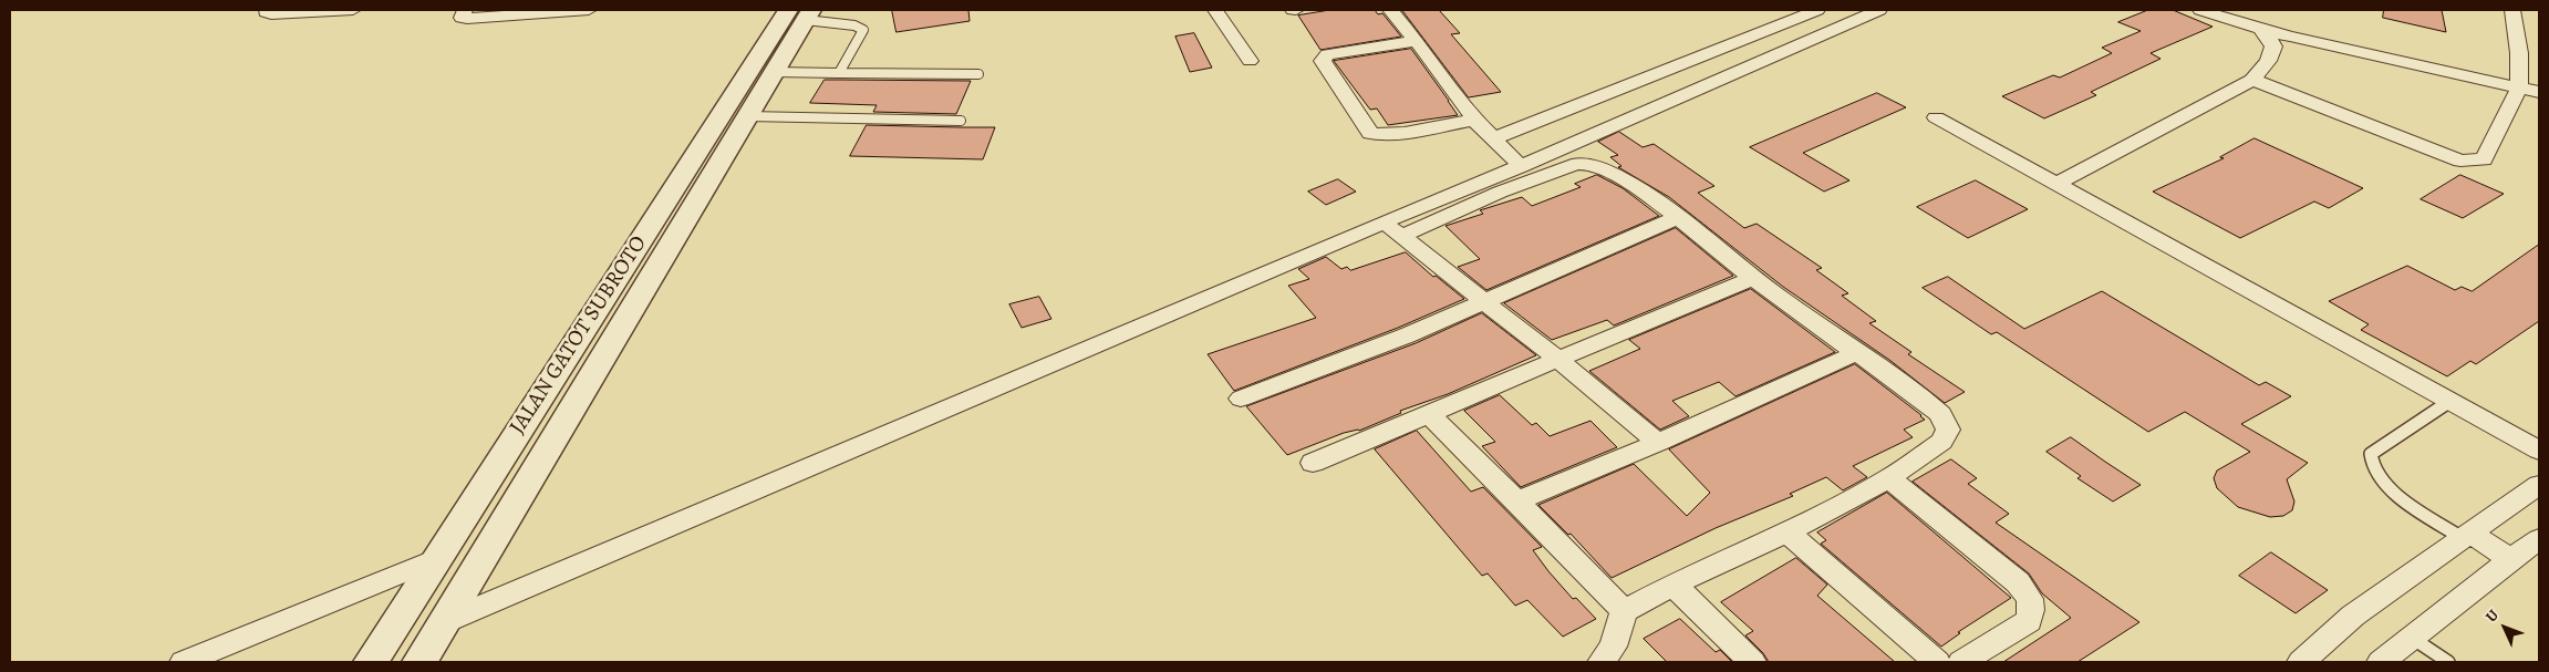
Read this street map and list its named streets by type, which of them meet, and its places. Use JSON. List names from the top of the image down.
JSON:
{
  "streets": {
    "street": ["JALAN GATOT SUBROTO"]
  },
  "north": "top left"
}
